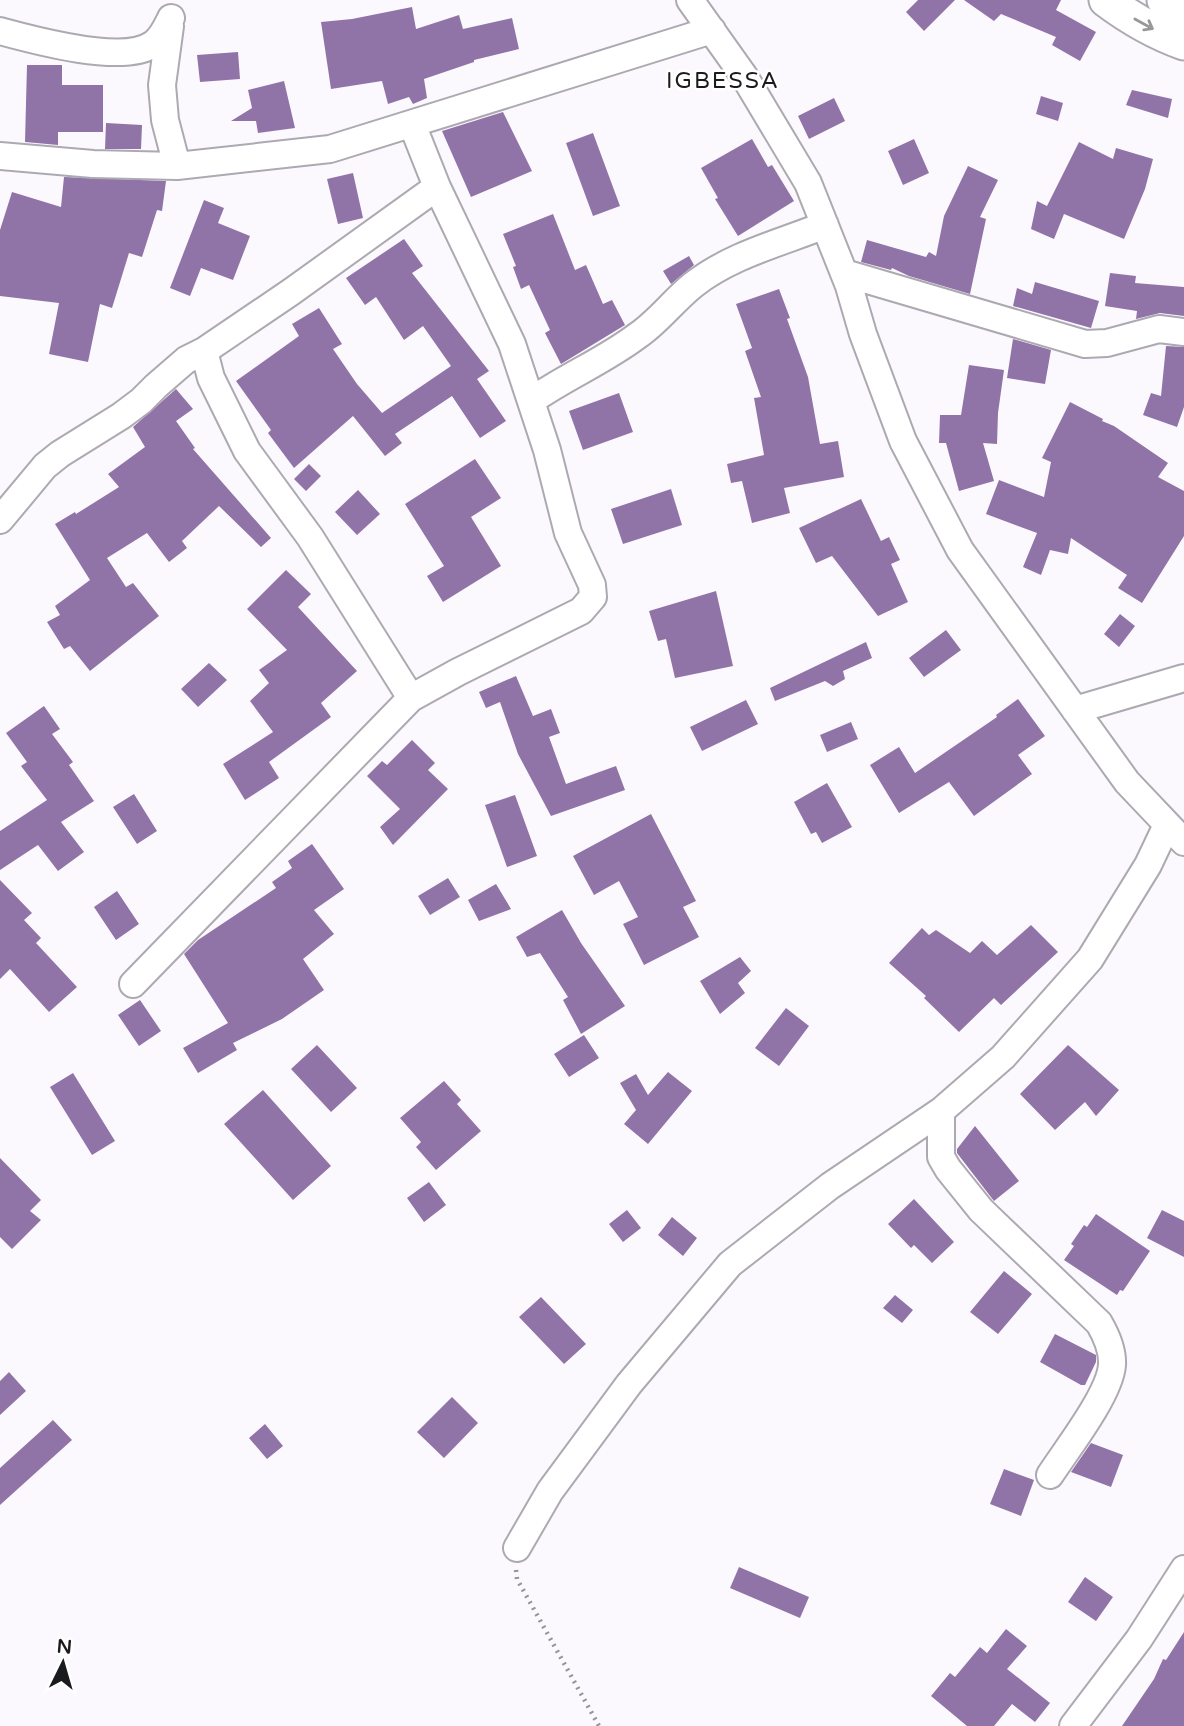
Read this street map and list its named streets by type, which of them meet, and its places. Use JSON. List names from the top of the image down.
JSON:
{
  "districts": ["IGBESSA"],
  "north": "top"
}
